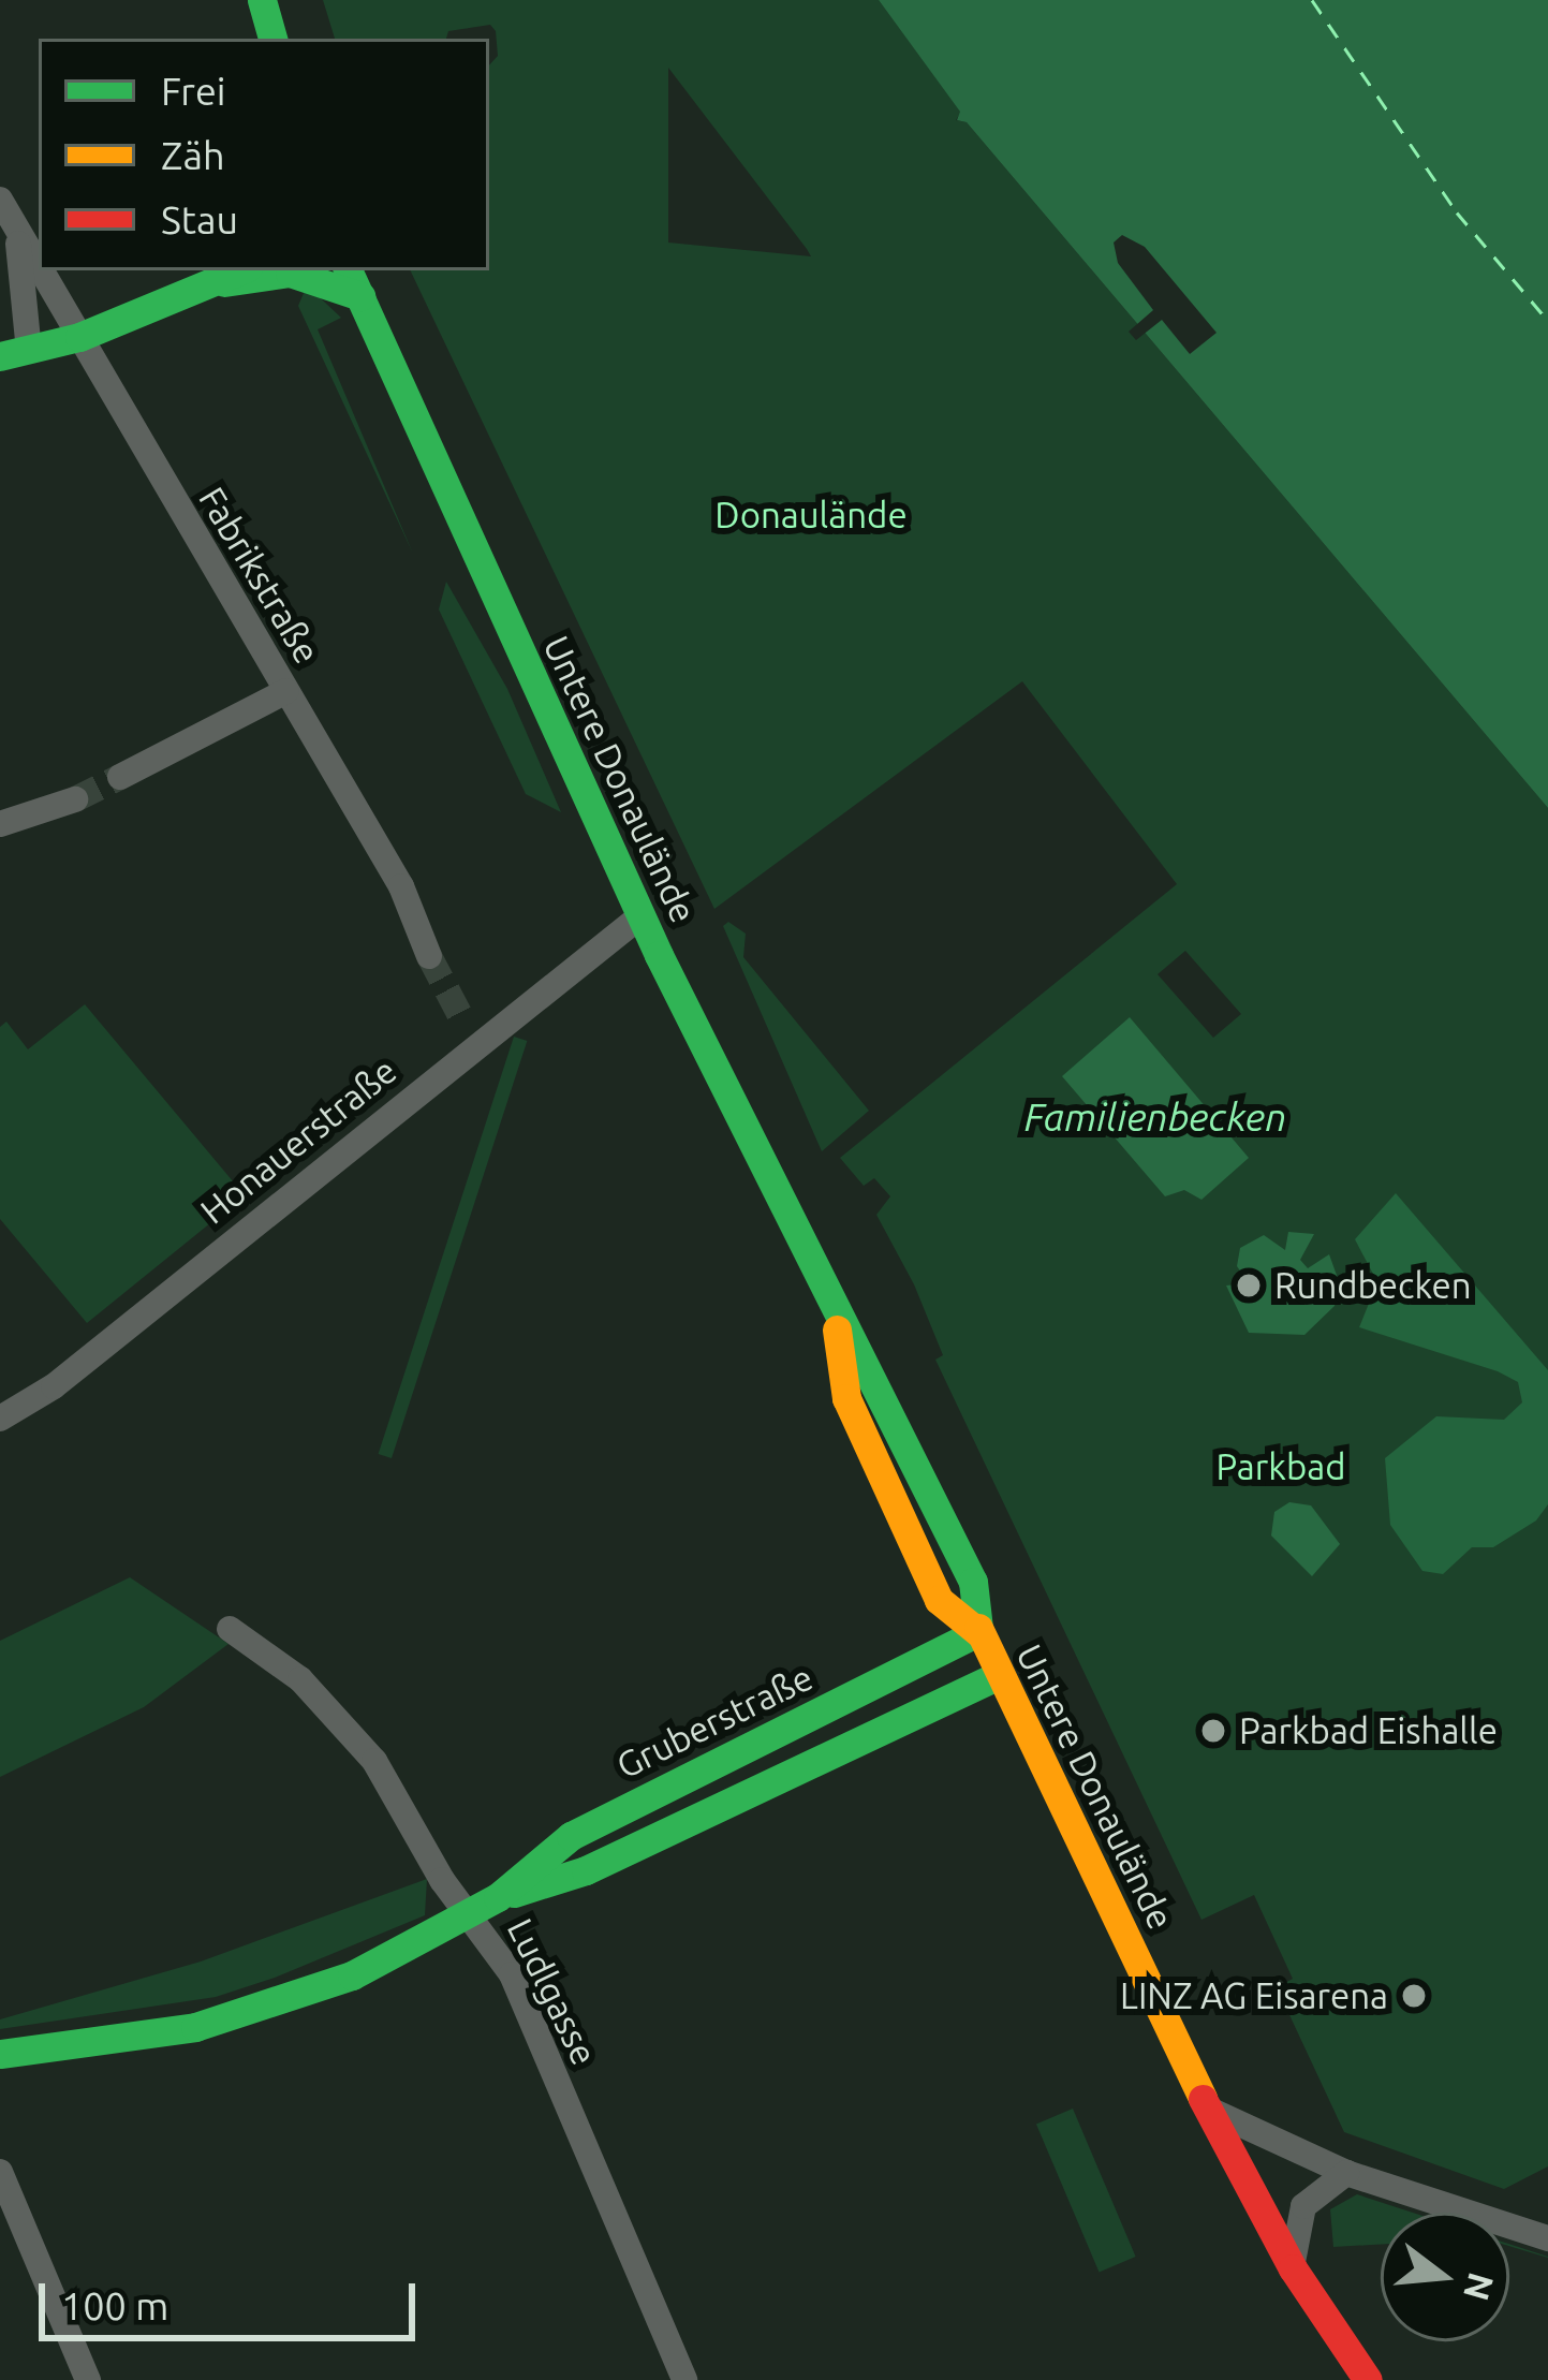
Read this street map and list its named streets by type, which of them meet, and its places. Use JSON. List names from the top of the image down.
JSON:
{
  "streets": {
    "main road": ["Untere Donaulände", "Gruberstraße"],
    "street": ["Fabrikstraße", "Honauerstraße", "Ludlgasse"]
  },
  "crossings": [
    ["Untere Donaulände", "Honauerstraße"],
    ["Untere Donaulände", "Gruberstraße"],
    ["Gruberstraße", "Ludlgasse"]
  ],
  "water": ["Familienbecken"],
  "parks": ["Donaulände", "Parkbad"],
  "places": ["Rundbecken", "Parkbad Eishalle", "LINZ AG Eisarena"],
  "legend": ["Frei", "Zäh", "Stau"],
  "scale_bar": "100 m",
  "north": "right"
}
